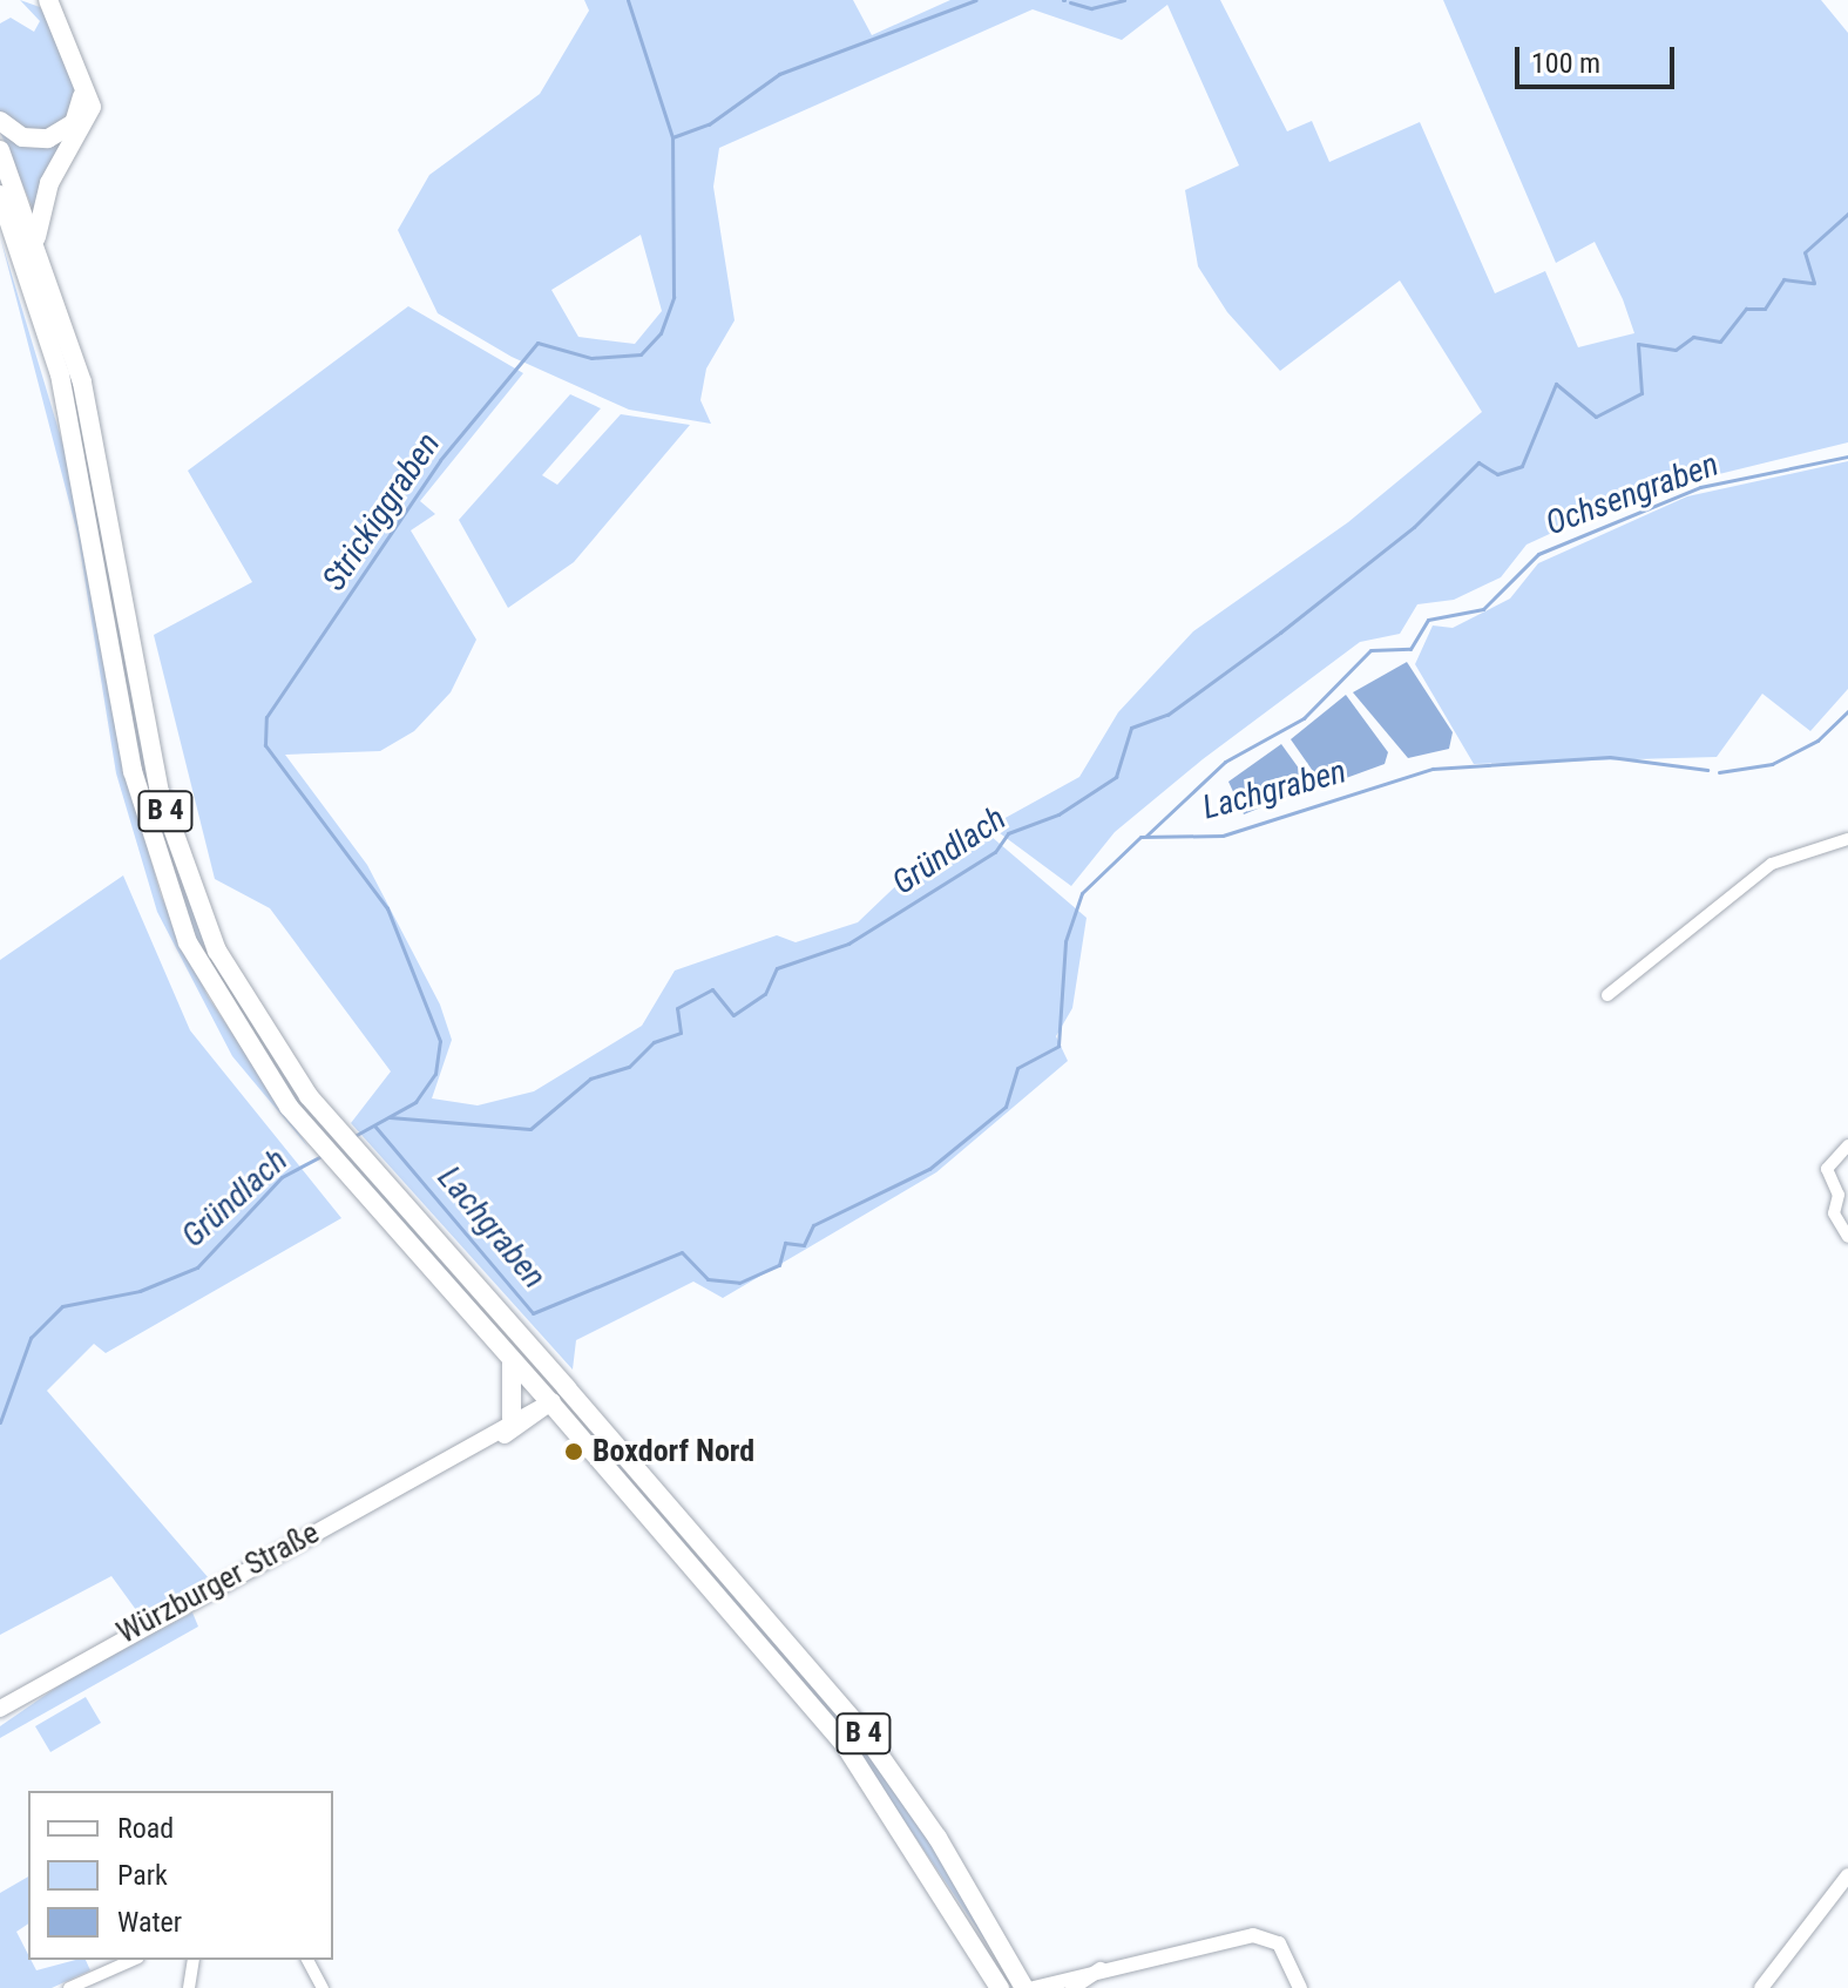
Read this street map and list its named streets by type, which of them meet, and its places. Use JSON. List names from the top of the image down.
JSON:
{
  "streets": {
    "main road": ["B 4", "Würzburger Straße"]
  },
  "crossings": [
    ["B 4", "Würzburger Straße"]
  ],
  "water": [
    "Ochsengraben",
    "Strickiggraben",
    "Lachgraben",
    "Gründlach"
  ],
  "places": ["Boxdorf Nord"],
  "legend": ["Road", "Park", "Water"],
  "scale_bar": "100 m"
}
